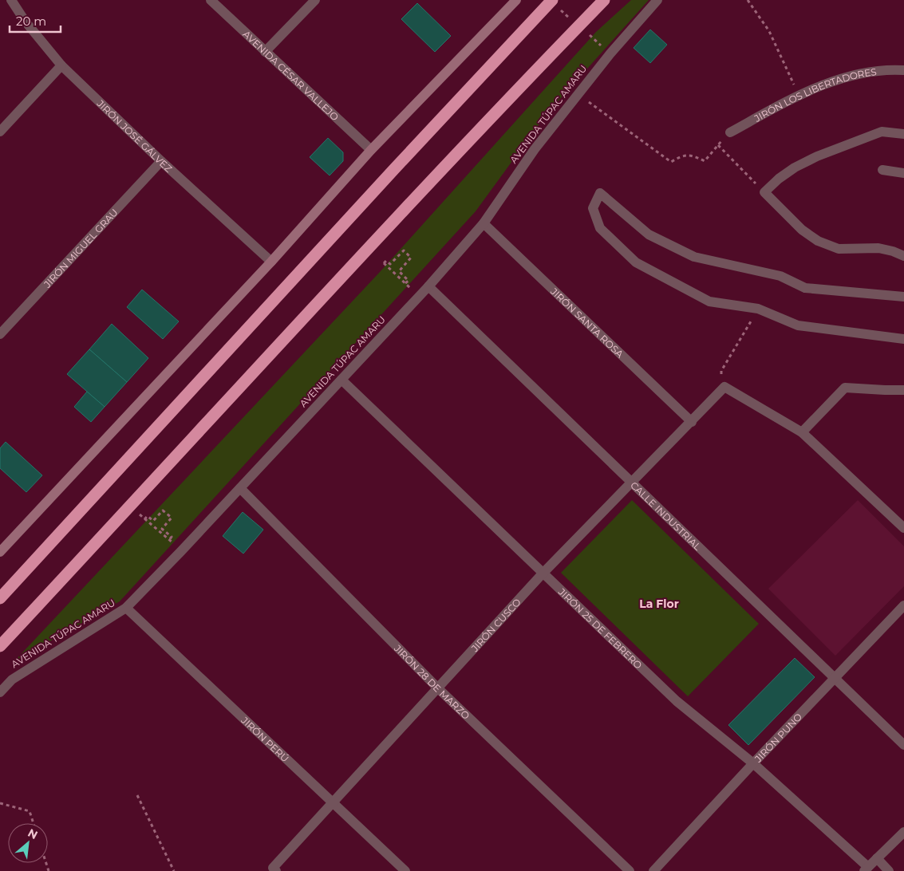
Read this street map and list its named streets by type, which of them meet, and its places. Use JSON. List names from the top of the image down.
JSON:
{
  "streets": {
    "street": [
      "AVENIDA CÉSAR VALLEJO",
      "JIRÓN LOS LIBERTADORES",
      "AVENIDA TÚPAC AMARU",
      "JIRÓN JOSÉ GÁLVEZ",
      "JIRÓN MIGUEL GRAU",
      "JIRÓN SANTA ROSA",
      "CALLE INDUSTRIAL",
      "JIRÓN CUSCO",
      "JIRÓN 25 DE FEBRERO",
      "JIRÓN 28 DE MARZO",
      "JIRÓN PUNO",
      "JIRÓN PERÚ"
    ]
  },
  "crossings": [
    ["AVENIDA TÚPAC AMARU", "JIRÓN SANTA ROSA"],
    ["AVENIDA TÚPAC AMARU", "CALLE INDUSTRIAL"],
    ["AVENIDA TÚPAC AMARU", "JIRÓN 25 DE FEBRERO"],
    ["AVENIDA TÚPAC AMARU", "JIRÓN 28 DE MARZO"],
    ["AVENIDA TÚPAC AMARU", "JIRÓN PERÚ"],
    ["JIRÓN JOSÉ GÁLVEZ", "JIRÓN MIGUEL GRAU"],
    ["JIRÓN SANTA ROSA", "JIRÓN CUSCO"],
    ["CALLE INDUSTRIAL", "JIRÓN CUSCO"],
    ["CALLE INDUSTRIAL", "JIRÓN PUNO"],
    ["JIRÓN CUSCO", "JIRÓN 25 DE FEBRERO"],
    ["JIRÓN CUSCO", "JIRÓN 28 DE MARZO"],
    ["JIRÓN CUSCO", "JIRÓN PERÚ"],
    ["JIRÓN 25 DE FEBRERO", "JIRÓN PUNO"]
  ],
  "districts": ["La Flor"],
  "scale_bar": "20 m",
  "north": "top right"
}
